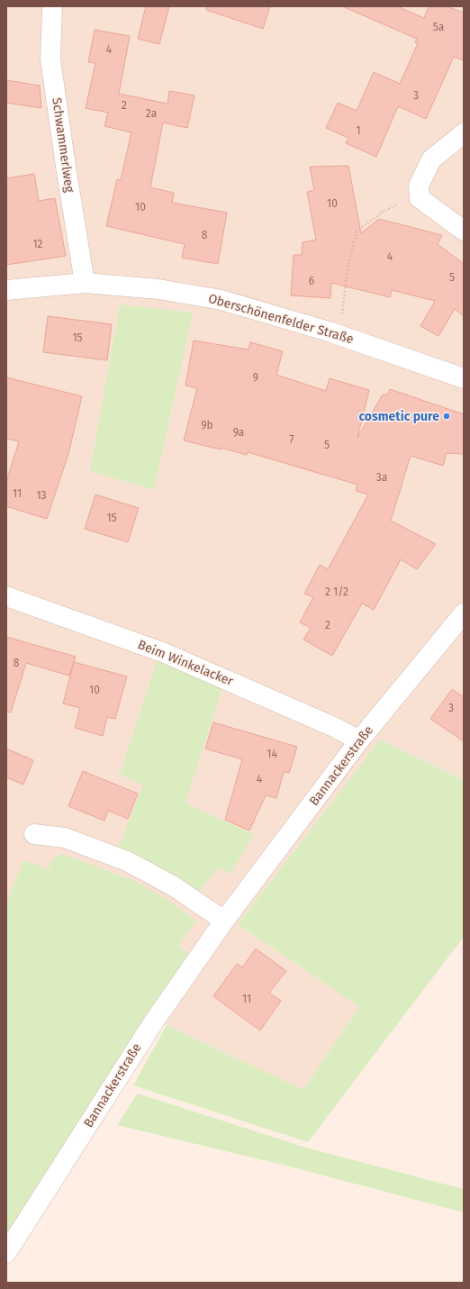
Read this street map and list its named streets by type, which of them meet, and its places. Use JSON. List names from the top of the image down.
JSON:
{
  "streets": {
    "street": [
      "Schwammerlweg",
      "Oberschönenfelder Straße",
      "Beim Winkelacker",
      "Bannackerstraße"
    ]
  },
  "crossings": [
    ["Schwammerlweg", "Oberschönenfelder Straße"],
    ["Beim Winkelacker", "Bannackerstraße"]
  ],
  "places": ["cosmetic pure"],
  "house_numbers": [
    "5a",
    "4",
    "3",
    "2",
    "2a",
    "1",
    "10",
    "10",
    "8",
    "12",
    "4",
    "5",
    "6",
    "15",
    "9",
    "9b",
    "9a",
    "7",
    "5",
    "3a",
    "11",
    "13",
    "15",
    "2 1/2",
    "2",
    "8",
    "10",
    "3",
    "14",
    "4",
    "11"
  ]
}
